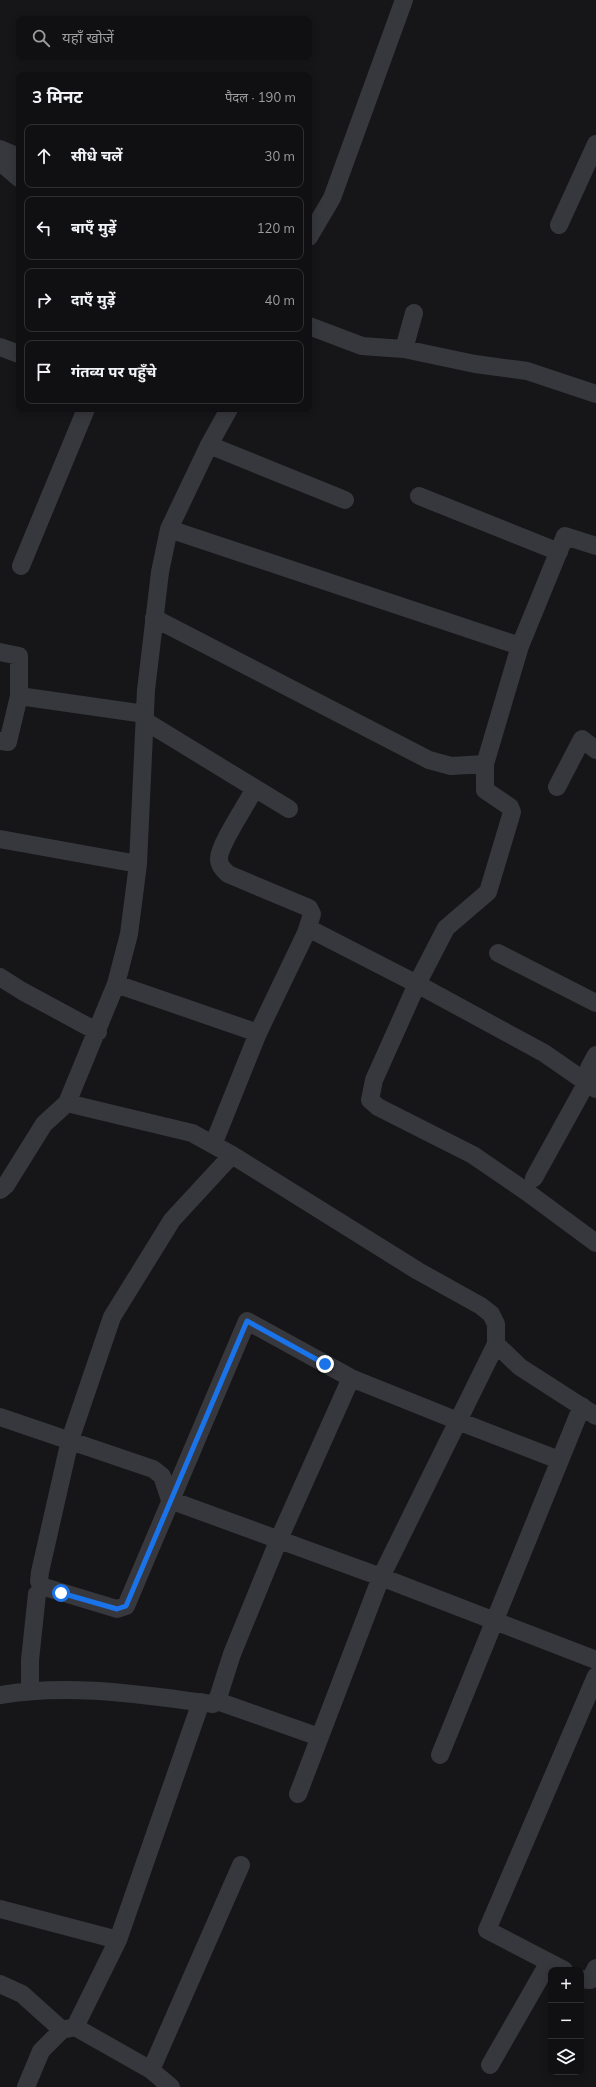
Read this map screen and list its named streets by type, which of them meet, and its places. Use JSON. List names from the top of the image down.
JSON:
{
  "page": {
    "search": "यहाँ खोजें",
    "heading": ["3 मिनट", "पैदल · 190 m"],
    "list": [
      ["सीधे चलें", "30 m"],
      ["बाएँ मुड़ें", "120 m"],
      ["दाएँ मुड़ें", "40 m"],
      "गंतव्य पर पहुँचे"
    ],
    "map_buttons": ["+", "−"]
  }
}
